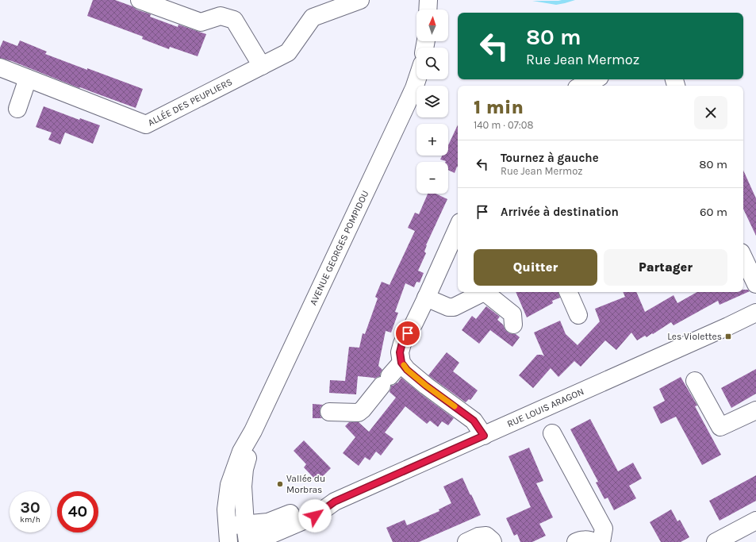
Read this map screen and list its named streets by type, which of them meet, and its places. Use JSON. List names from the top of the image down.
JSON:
{
  "streets": {
    "street": ["ALLÉE DES PEUPLIERS", "AVENUE GEORGES POMPIDOU", "RUE LOUIS ARAGON"]
  },
  "crossings": [
    ["AVENUE GEORGES POMPIDOU", "RUE LOUIS ARAGON"]
  ],
  "places": {
    "transit": ["Les Violettes"],
    "other": ["Vallée du Morbras"]
  },
  "north": "top",
  "page": {
    "map_buttons": ["+", "−"],
    "turn": ["80 m", "Rue Jean Mermoz"],
    "heading": ["1 min", "140 m · 07:08"],
    "list": [
      {
        "name": "Tournez à gauche",
        "note": "Rue Jean Mermoz",
        "value": "80 m"
      },
      {
        "name": "Arrivée à destination",
        "value": "60 m"
      }
    ],
    "buttons": ["Quitter", "Partager"],
    "speed": "30 km/h",
    "limit": "40"
  }
}
